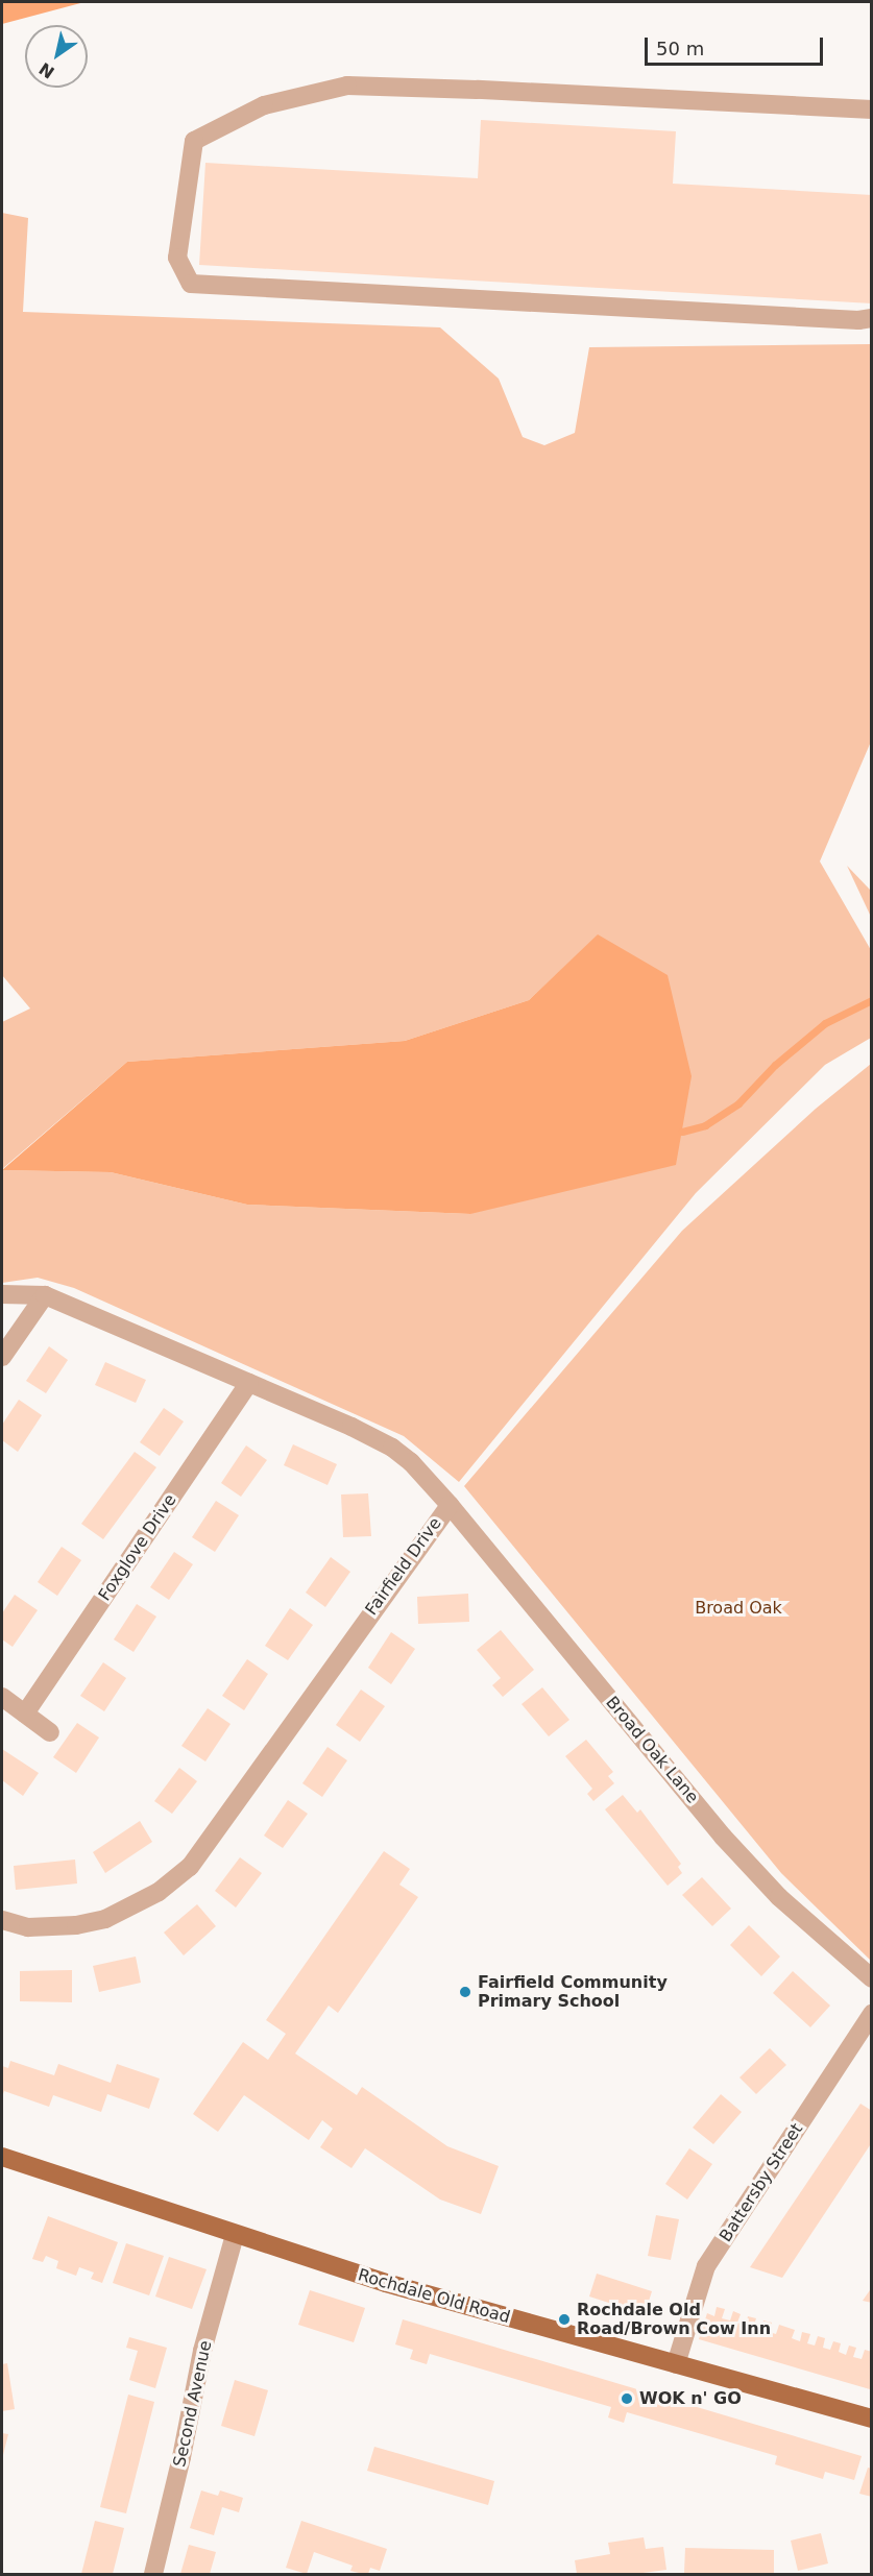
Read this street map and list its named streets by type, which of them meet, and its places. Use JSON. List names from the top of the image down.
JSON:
{
  "streets": {
    "main road": ["Rochdale Old Road"],
    "street": [
      "Foxglove Drive",
      "Fairfield Drive",
      "Broad Oak Lane",
      "Battersby Street",
      "Second Avenue"
    ]
  },
  "crossings": [
    ["Foxglove Drive", "Fairfield Drive"],
    ["Fairfield Drive", "Broad Oak Lane"],
    ["Battersby Street", "Rochdale Old Road"],
    ["Rochdale Old Road", "Second Avenue"]
  ],
  "parks": ["Broad Oak"],
  "places": ["Fairfield Community Primary School", "Rochdale Old Road/Brown Cow Inn", "WOK n' GO"],
  "scale_bar": "50 m",
  "north": "bottom left"
}
